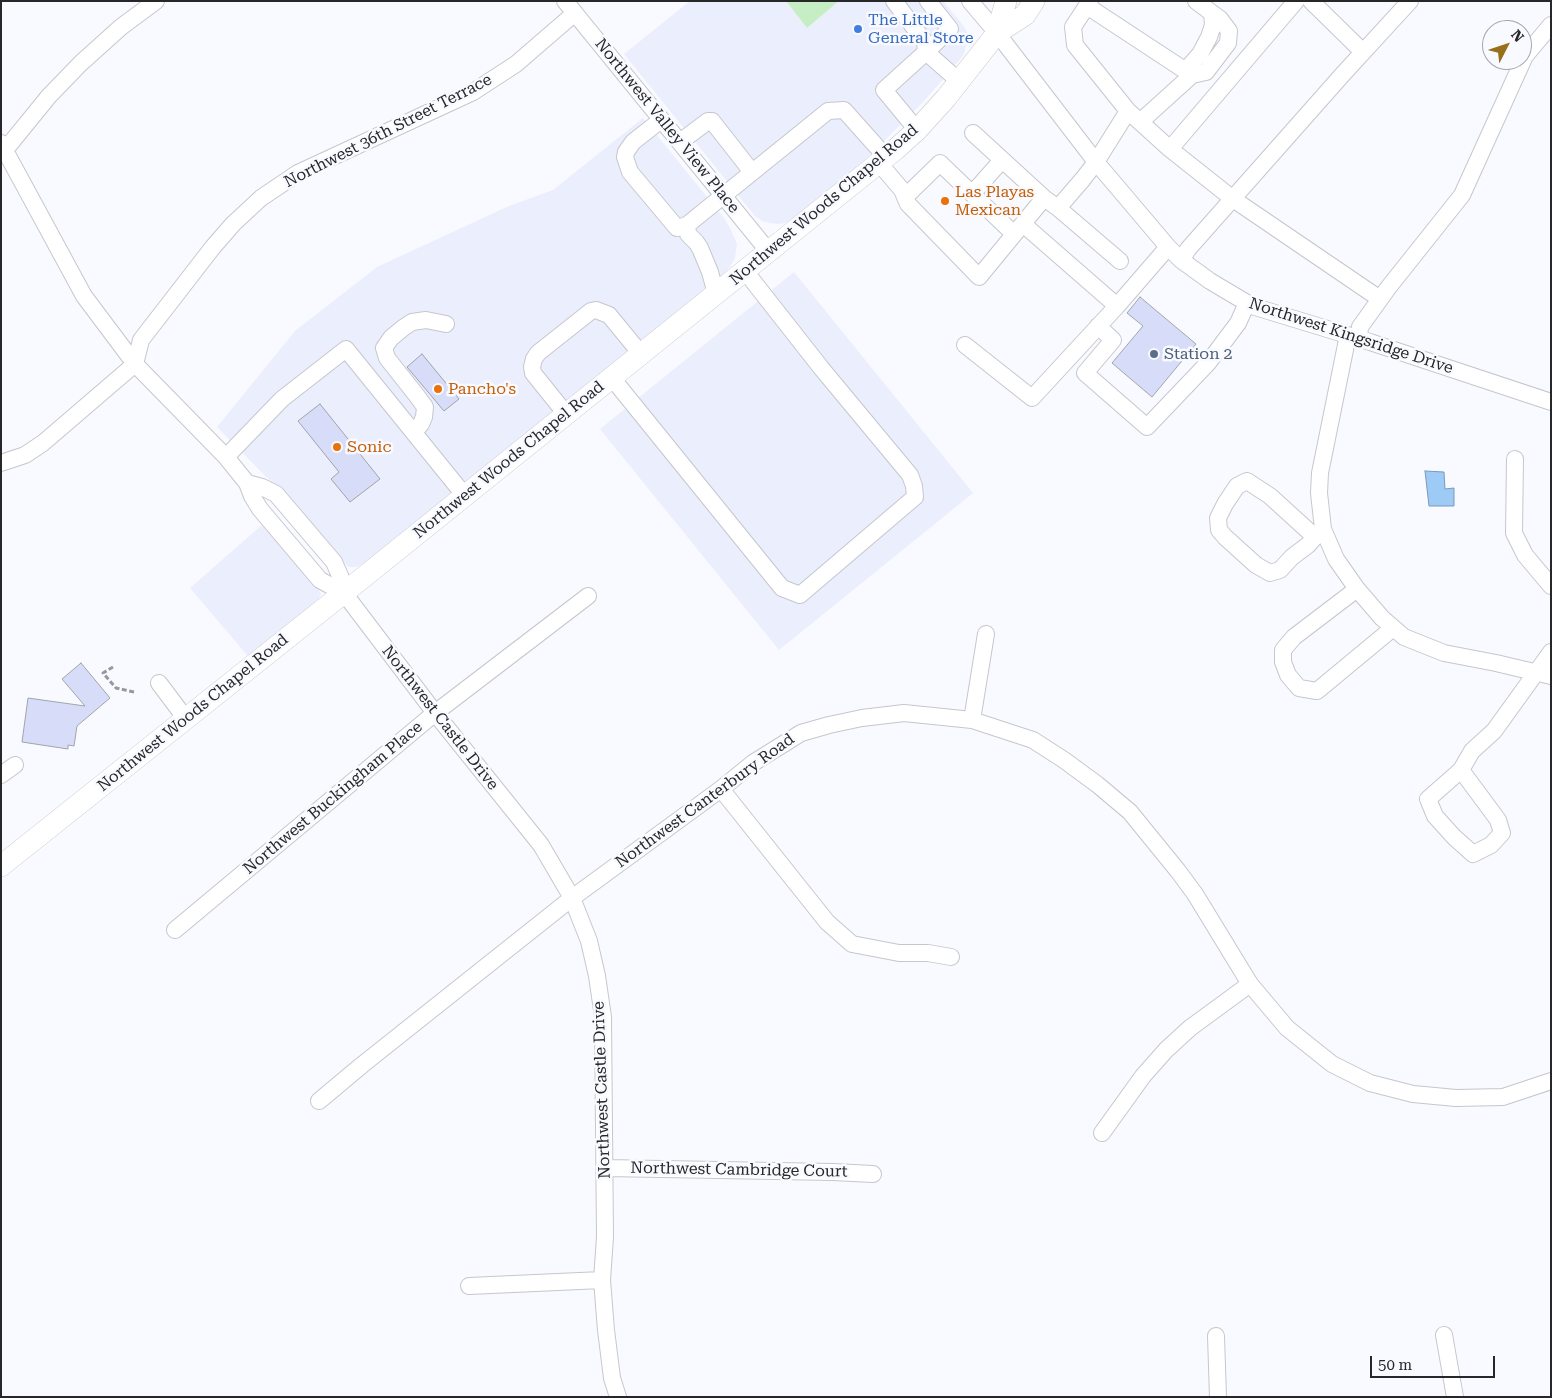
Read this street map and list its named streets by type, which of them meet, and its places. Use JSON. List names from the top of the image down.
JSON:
{
  "streets": {
    "main road": ["Northwest Woods Chapel Road"],
    "street": [
      "Northwest Valley View Place",
      "Northwest 36th Street Terrace",
      "Northwest Kingsridge Drive",
      "Northwest Castle Drive",
      "Northwest Buckingham Place",
      "Northwest Canterbury Road",
      "Northwest Cambridge Court"
    ]
  },
  "crossings": [
    ["Northwest Valley View Place", "Northwest 36th Street Terrace"],
    ["Northwest Valley View Place", "Northwest Woods Chapel Road"],
    ["Northwest Woods Chapel Road", "Northwest Kingsridge Drive"],
    ["Northwest Woods Chapel Road", "Northwest Castle Drive"],
    ["Northwest Castle Drive", "Northwest Buckingham Place"],
    ["Northwest Castle Drive", "Northwest Canterbury Road"],
    ["Northwest Castle Drive", "Northwest Cambridge Court"]
  ],
  "places": [
    "The Little General Store",
    "Las Playas Mexican",
    "Station 2",
    "Pancho's",
    "Sonic"
  ],
  "scale_bar": "50 m",
  "north": "top right"
}
